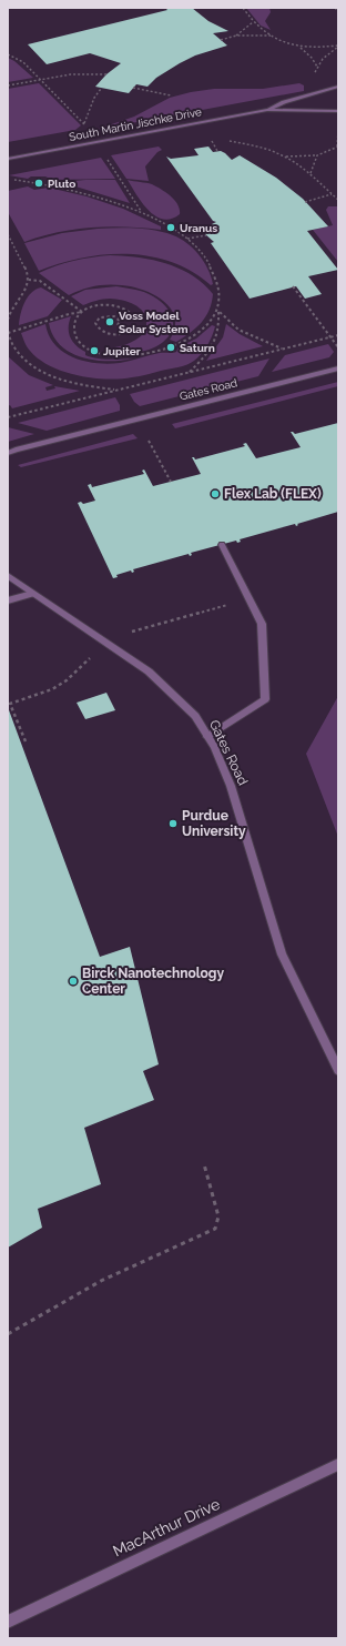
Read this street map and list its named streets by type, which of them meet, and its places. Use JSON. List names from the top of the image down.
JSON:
{
  "streets": {
    "street": ["South Martin Jischke Drive", "Gates Road", "MacArthur Drive"]
  },
  "places": [
    "Pluto",
    "Uranus",
    "Voss Model Solar System",
    "Saturn",
    "Jupiter",
    "Flex Lab (FLEX)",
    "Purdue University",
    "Birck Nanotechnology Center"
  ]
}
